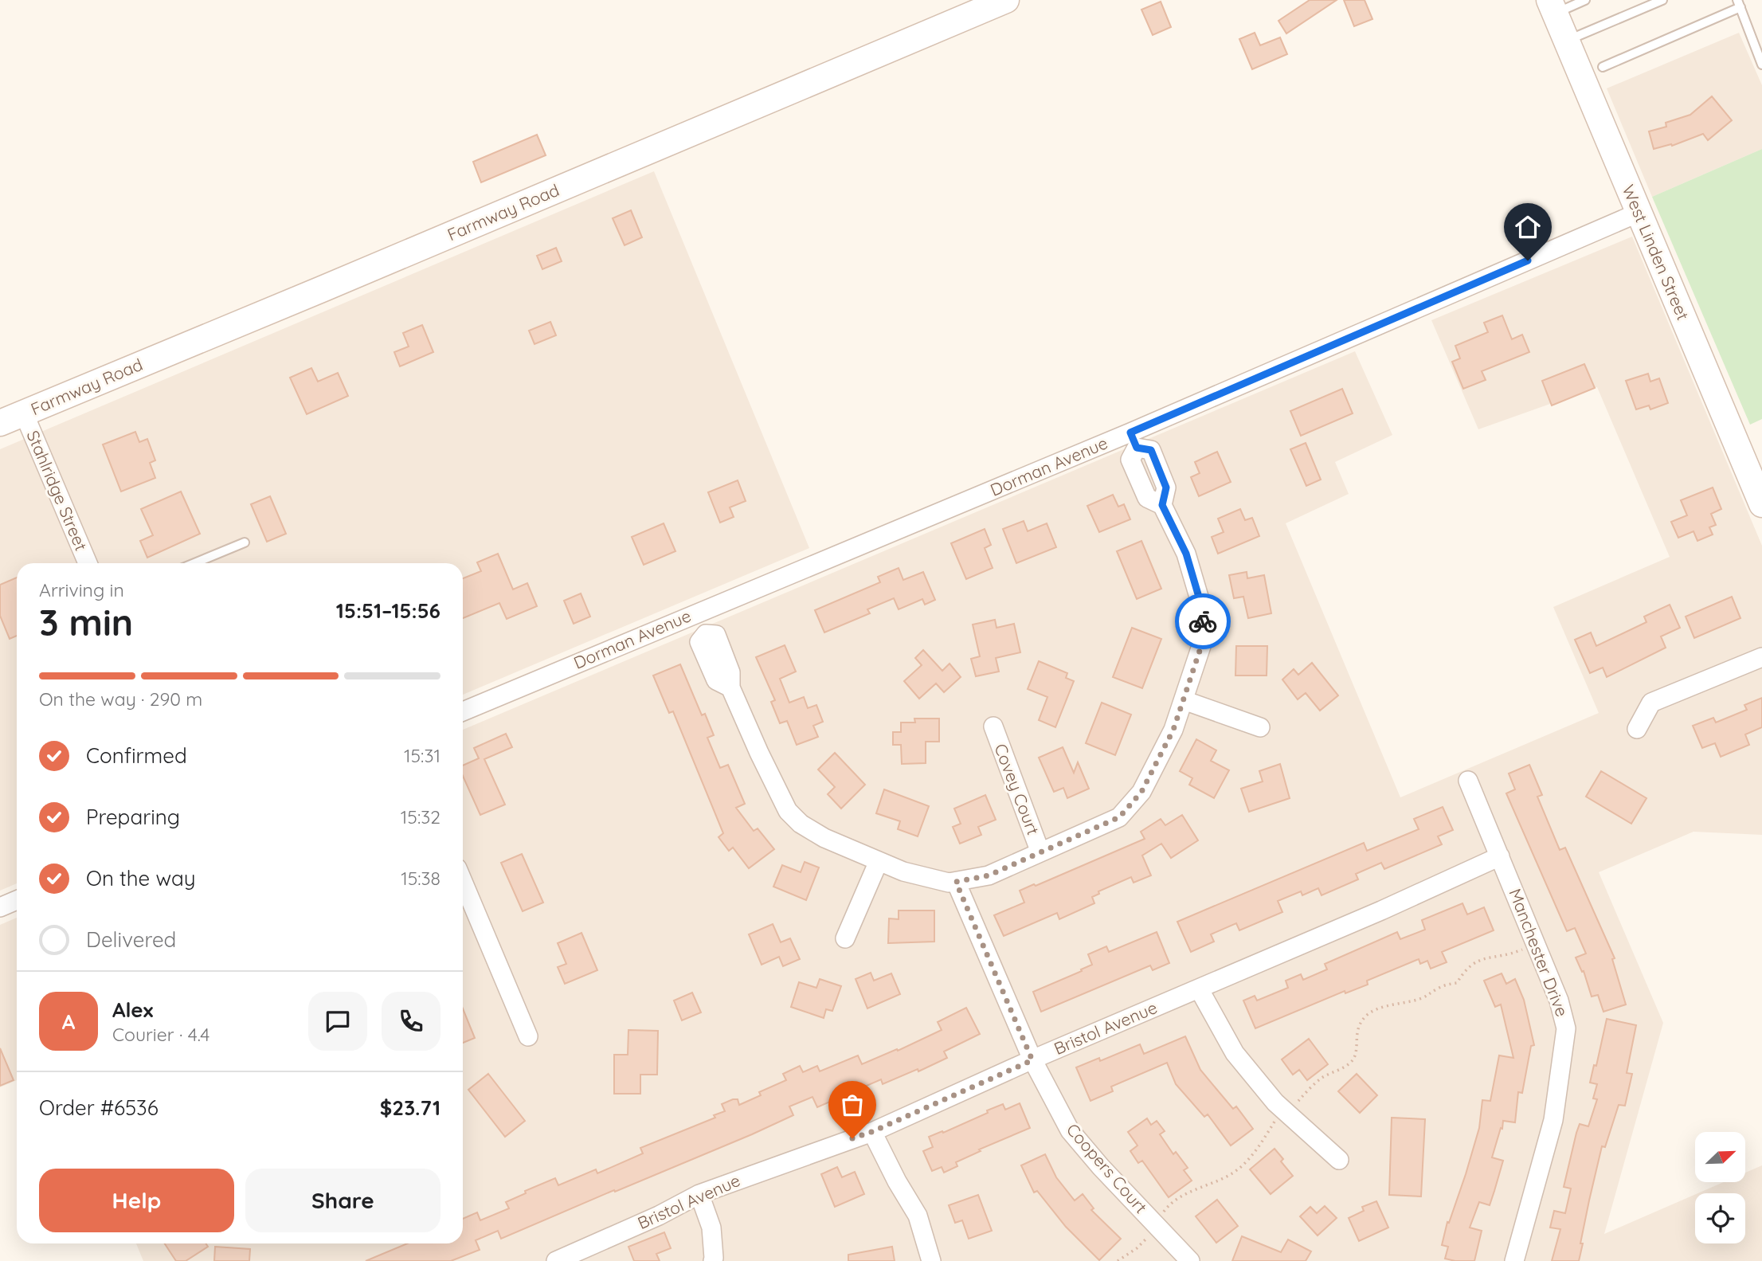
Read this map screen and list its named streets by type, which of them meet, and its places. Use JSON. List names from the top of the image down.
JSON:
{
  "streets": {
    "main road": ["Farmway Road", "West Linden Street"],
    "street": [
      "Dorman Avenue",
      "Stahlridge Street",
      "Covey Court",
      "Manchester Drive",
      "Bristol Avenue",
      "Coopers Court"
    ]
  },
  "crossings": [
    ["Farmway Road", "Stahlridge Street"],
    ["West Linden Street", "Dorman Avenue"],
    ["Manchester Drive", "Bristol Avenue"],
    ["Bristol Avenue", "Coopers Court"]
  ],
  "north": "top right",
  "page": {
    "heading": ["3 min", "Arriving in", "15:51–15:56"],
    "panel": [
      "Alex",
      "Courier · 4.4",
      "Order #6536",
      "$23.71"
    ],
    "bar": "On the way · 290 m",
    "list": [
      ["Confirmed", "15:31"],
      ["Preparing", "15:32"],
      ["On the way", "15:38"],
      "Delivered"
    ],
    "round": "A",
    "buttons": ["Help", "Share"]
  }
}
